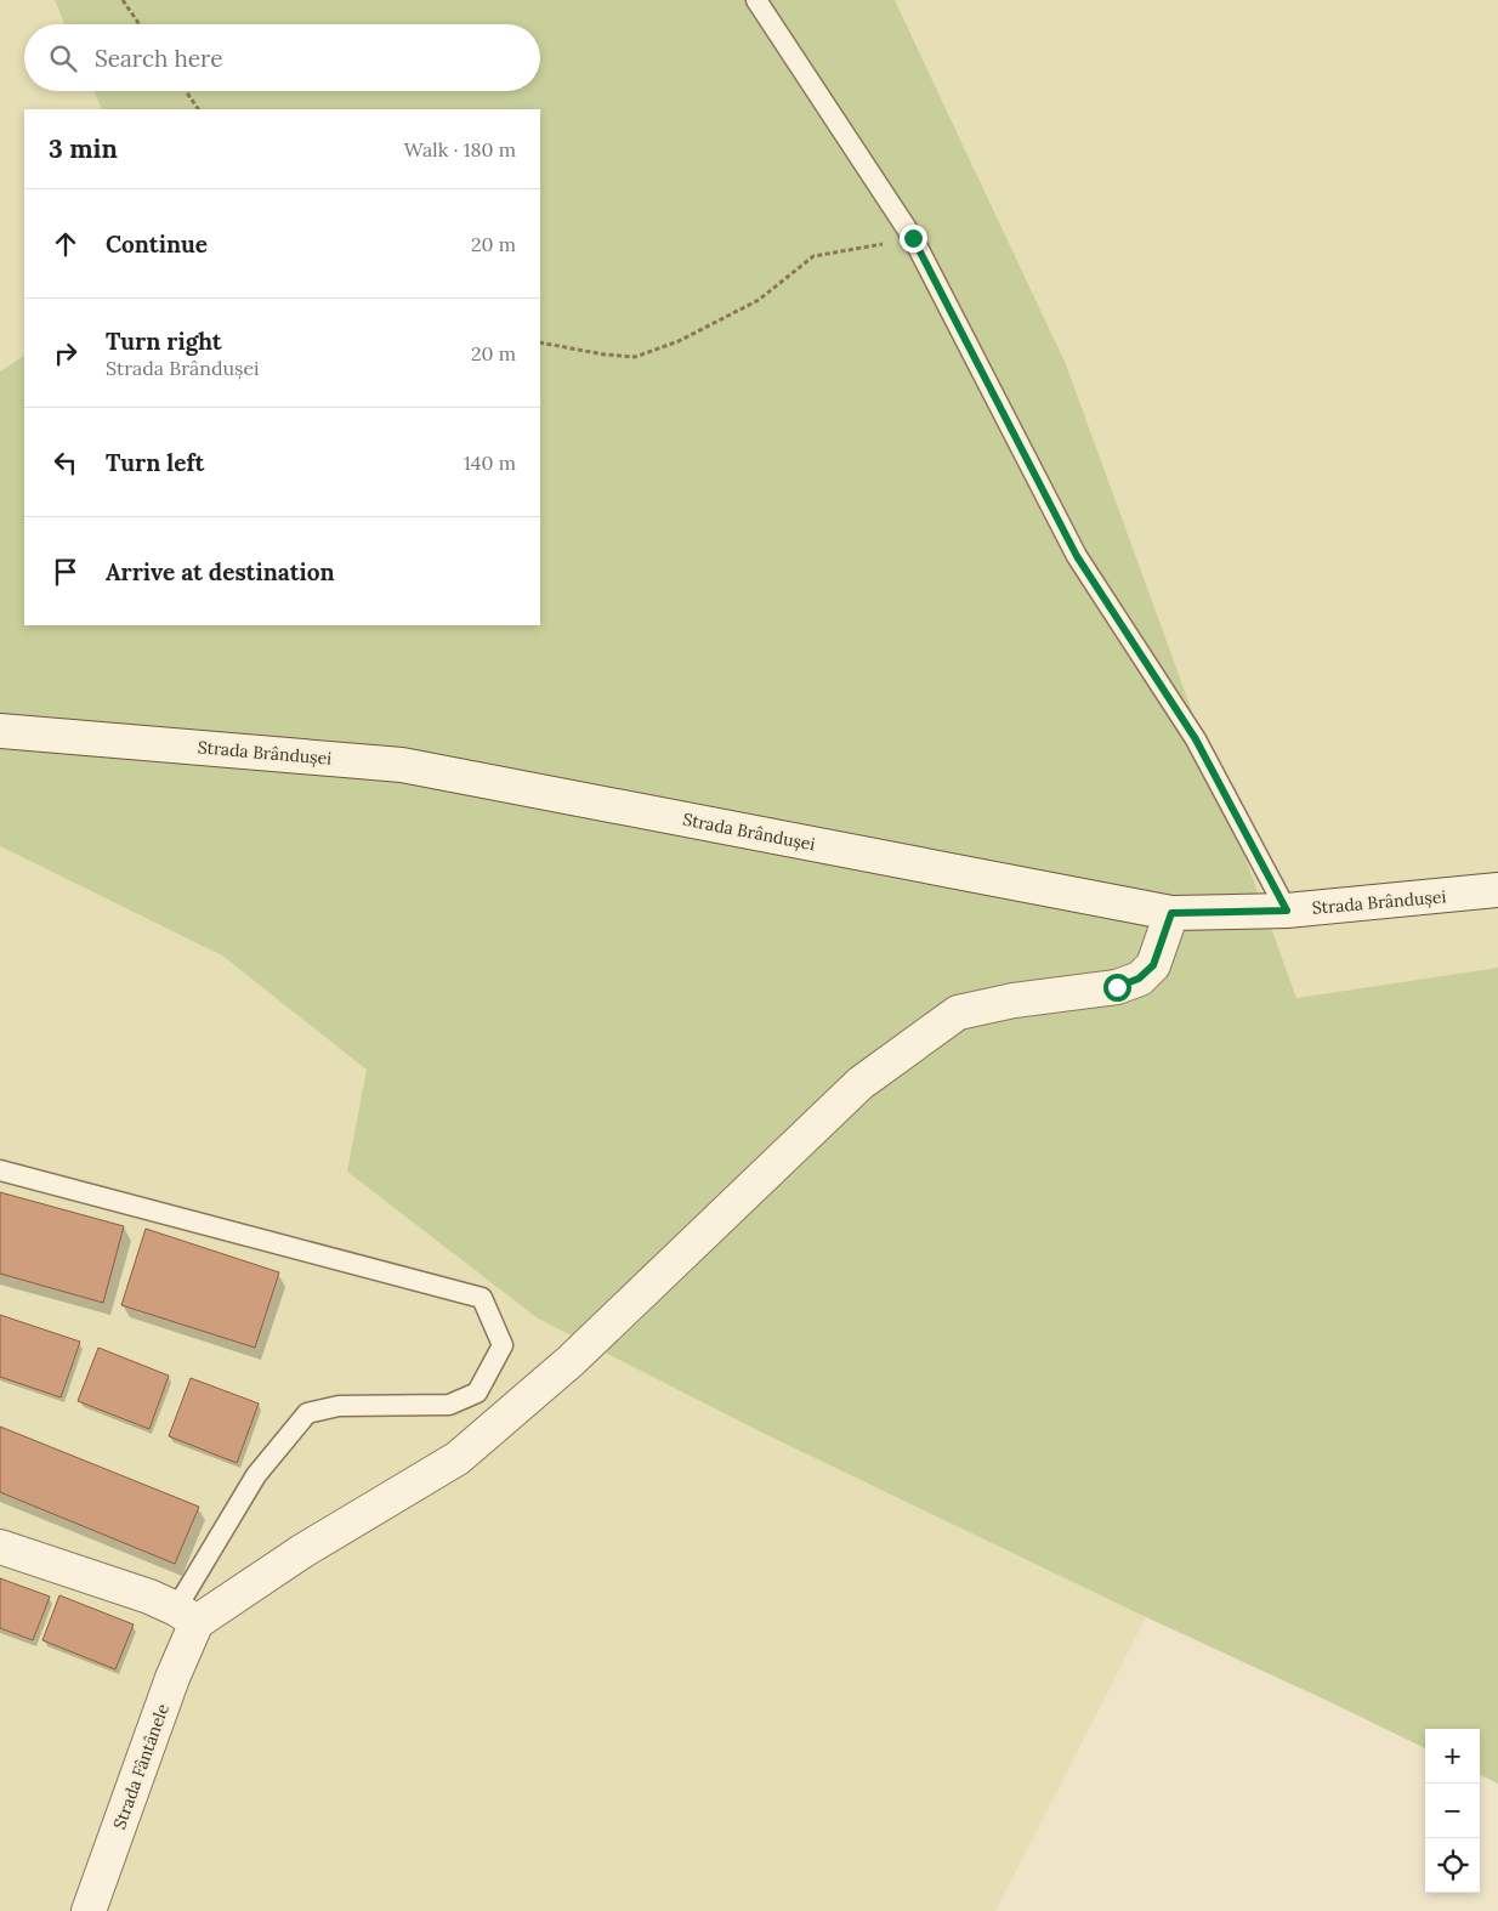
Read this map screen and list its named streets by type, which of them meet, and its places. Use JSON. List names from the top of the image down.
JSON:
{
  "streets": {
    "street": ["Strada Brândușei", "Strada Fântânele"]
  },
  "page": {
    "search": "Search here",
    "heading": ["3 min", "Walk · 180 m"],
    "list": [
      ["Continue", "20 m"],
      ["Turn right", "Strada Brândușei", "20 m"],
      ["Turn left", "140 m"],
      "Arrive at destination"
    ],
    "map_buttons": ["+", "−"]
  }
}
